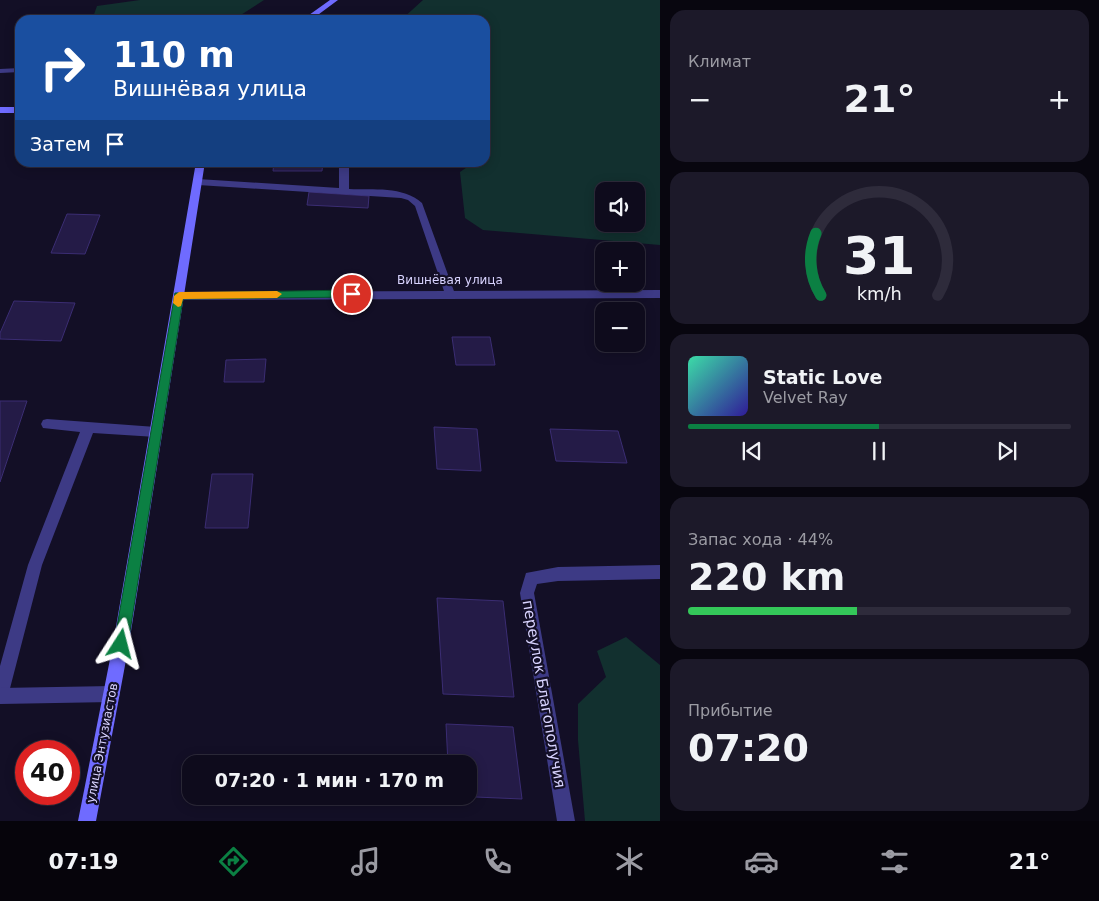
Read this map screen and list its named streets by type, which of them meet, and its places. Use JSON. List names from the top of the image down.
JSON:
{
  "streets": {
    "street": ["Вишнёвая улица", "переулок Благополучия", "улица Энтузиастов"]
  },
  "crossings": [
    ["Вишнёвая улица", "улица Энтузиастов"]
  ],
  "page": {
    "tile": [
      "Климат",
      ["Запас хода · 44%", "220 km"],
      ["Прибытие", "07:20"]
    ],
    "turn": ["110 m", "Вишнёвая улица"],
    "heat": ["−", "21°", "+"],
    "then": "Затем",
    "map_buttons": ["+", "−"],
    "song": ["Static Love", "Velvet Ray"],
    "limit": "40",
    "trip": "07:20 · 1 мин · 170 m",
    "tabs": ["07:19", "21°"],
    "gauge": ["31", "km/h"]
  }
}
